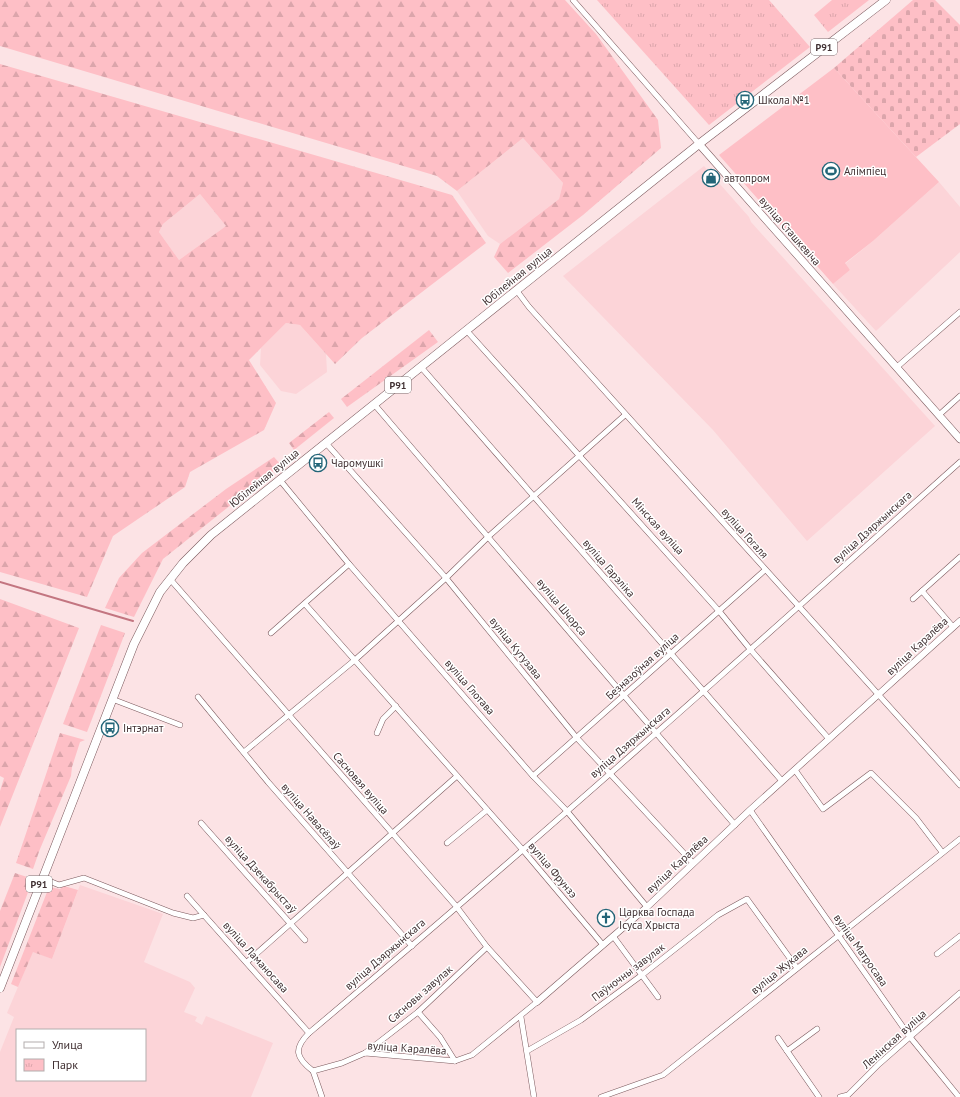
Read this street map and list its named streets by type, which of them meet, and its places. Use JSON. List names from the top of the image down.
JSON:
{
  "streets": {
    "main road": ["Р91", "вуліца Сташкевіча", "Юбілейная вуліца"],
    "street": [
      "Мінская вуліца",
      "вуліца Дзяржынскага",
      "вуліца Гогаля",
      "вуліца Гарэліка",
      "вуліца Шчорса",
      "вуліца Каралёва",
      "вуліца Кутузава",
      "Безназоўная вуліца",
      "вуліца Глотава",
      "Сасновая вуліца",
      "вуліца Навасёлаў",
      "вуліца Фрунзэ",
      "вуліца Дзекабрыстаў",
      "вуліца Матросава",
      "вуліца Ламаносава",
      "вуліца Жукава",
      "Паўночны завулак",
      "Сасновы завулак",
      "Ленінская вуліца"
    ]
  },
  "crossings": [
    ["Р91", "Юбілейная вуліца"],
    ["Р91", "Сасновая вуліца"],
    ["вуліца Сташкевіча", "Юбілейная вуліца"],
    ["Юбілейная вуліца", "Мінская вуліца"],
    ["Юбілейная вуліца", "вуліца Гогаля"],
    ["Юбілейная вуліца", "вуліца Гарэліка"],
    ["Юбілейная вуліца", "вуліца Шчорса"],
    ["Юбілейная вуліца", "вуліца Кутузава"],
    ["Юбілейная вуліца", "вуліца Глотава"],
    ["Юбілейная вуліца", "Сасновая вуліца"],
    ["Мінская вуліца", "вуліца Дзяржынскага"],
    ["Мінская вуліца", "вуліца Каралёва"],
    ["Мінская вуліца", "Безназоўная вуліца"],
    ["вуліца Дзяржынскага", "вуліца Гогаля"],
    ["вуліца Дзяржынскага", "вуліца Гарэліка"],
    ["вуліца Дзяржынскага", "вуліца Шчорса"],
    ["вуліца Дзяржынскага", "вуліца Кутузава"],
    ["вуліца Дзяржынскага", "вуліца Глотава"],
    ["вуліца Дзяржынскага", "Сасновая вуліца"],
    ["вуліца Дзяржынскага", "вуліца Навасёлаў"],
    ["вуліца Дзяржынскага", "вуліца Фрунзэ"],
    ["вуліца Дзяржынскага", "вуліца Ламаносава"],
    ["вуліца Гогаля", "вуліца Каралёва"],
    ["вуліца Гогаля", "Безназоўная вуліца"],
    ["вуліца Гарэліка", "вуліца Каралёва"],
    ["вуліца Гарэліка", "Безназоўная вуліца"],
    ["вуліца Шчорса", "вуліца Каралёва"],
    ["вуліца Шчорса", "Безназоўная вуліца"],
    ["вуліца Каралёва", "вуліца Кутузава"],
    ["вуліца Каралёва", "вуліца Глотава"],
    ["вуліца Каралёва", "Сасновая вуліца"],
    ["вуліца Каралёва", "вуліца Фрунзэ"],
    ["вуліца Каралёва", "вуліца Матросава"],
    ["вуліца Каралёва", "Сасновы завулак"],
    ["вуліца Кутузава", "Безназоўная вуліца"],
    ["Безназоўная вуліца", "вуліца Глотава"],
    ["Сасновая вуліца", "Сасновы завулак"],
    ["вуліца Матросава", "вуліца Жукава"],
    ["вуліца Матросава", "Ленінская вуліца"],
    ["вуліца Жукава", "Паўночны завулак"]
  ],
  "places": {
    "bus stop": ["Школа №1", "Чаромушкі", "Інтэрнат"],
    "sports": ["Алімпіец"],
    "shop": ["автопром"],
    "church": ["Царква Госпада Ісуса Хрыста"]
  },
  "legend": ["Улица", "Парк"]
}
